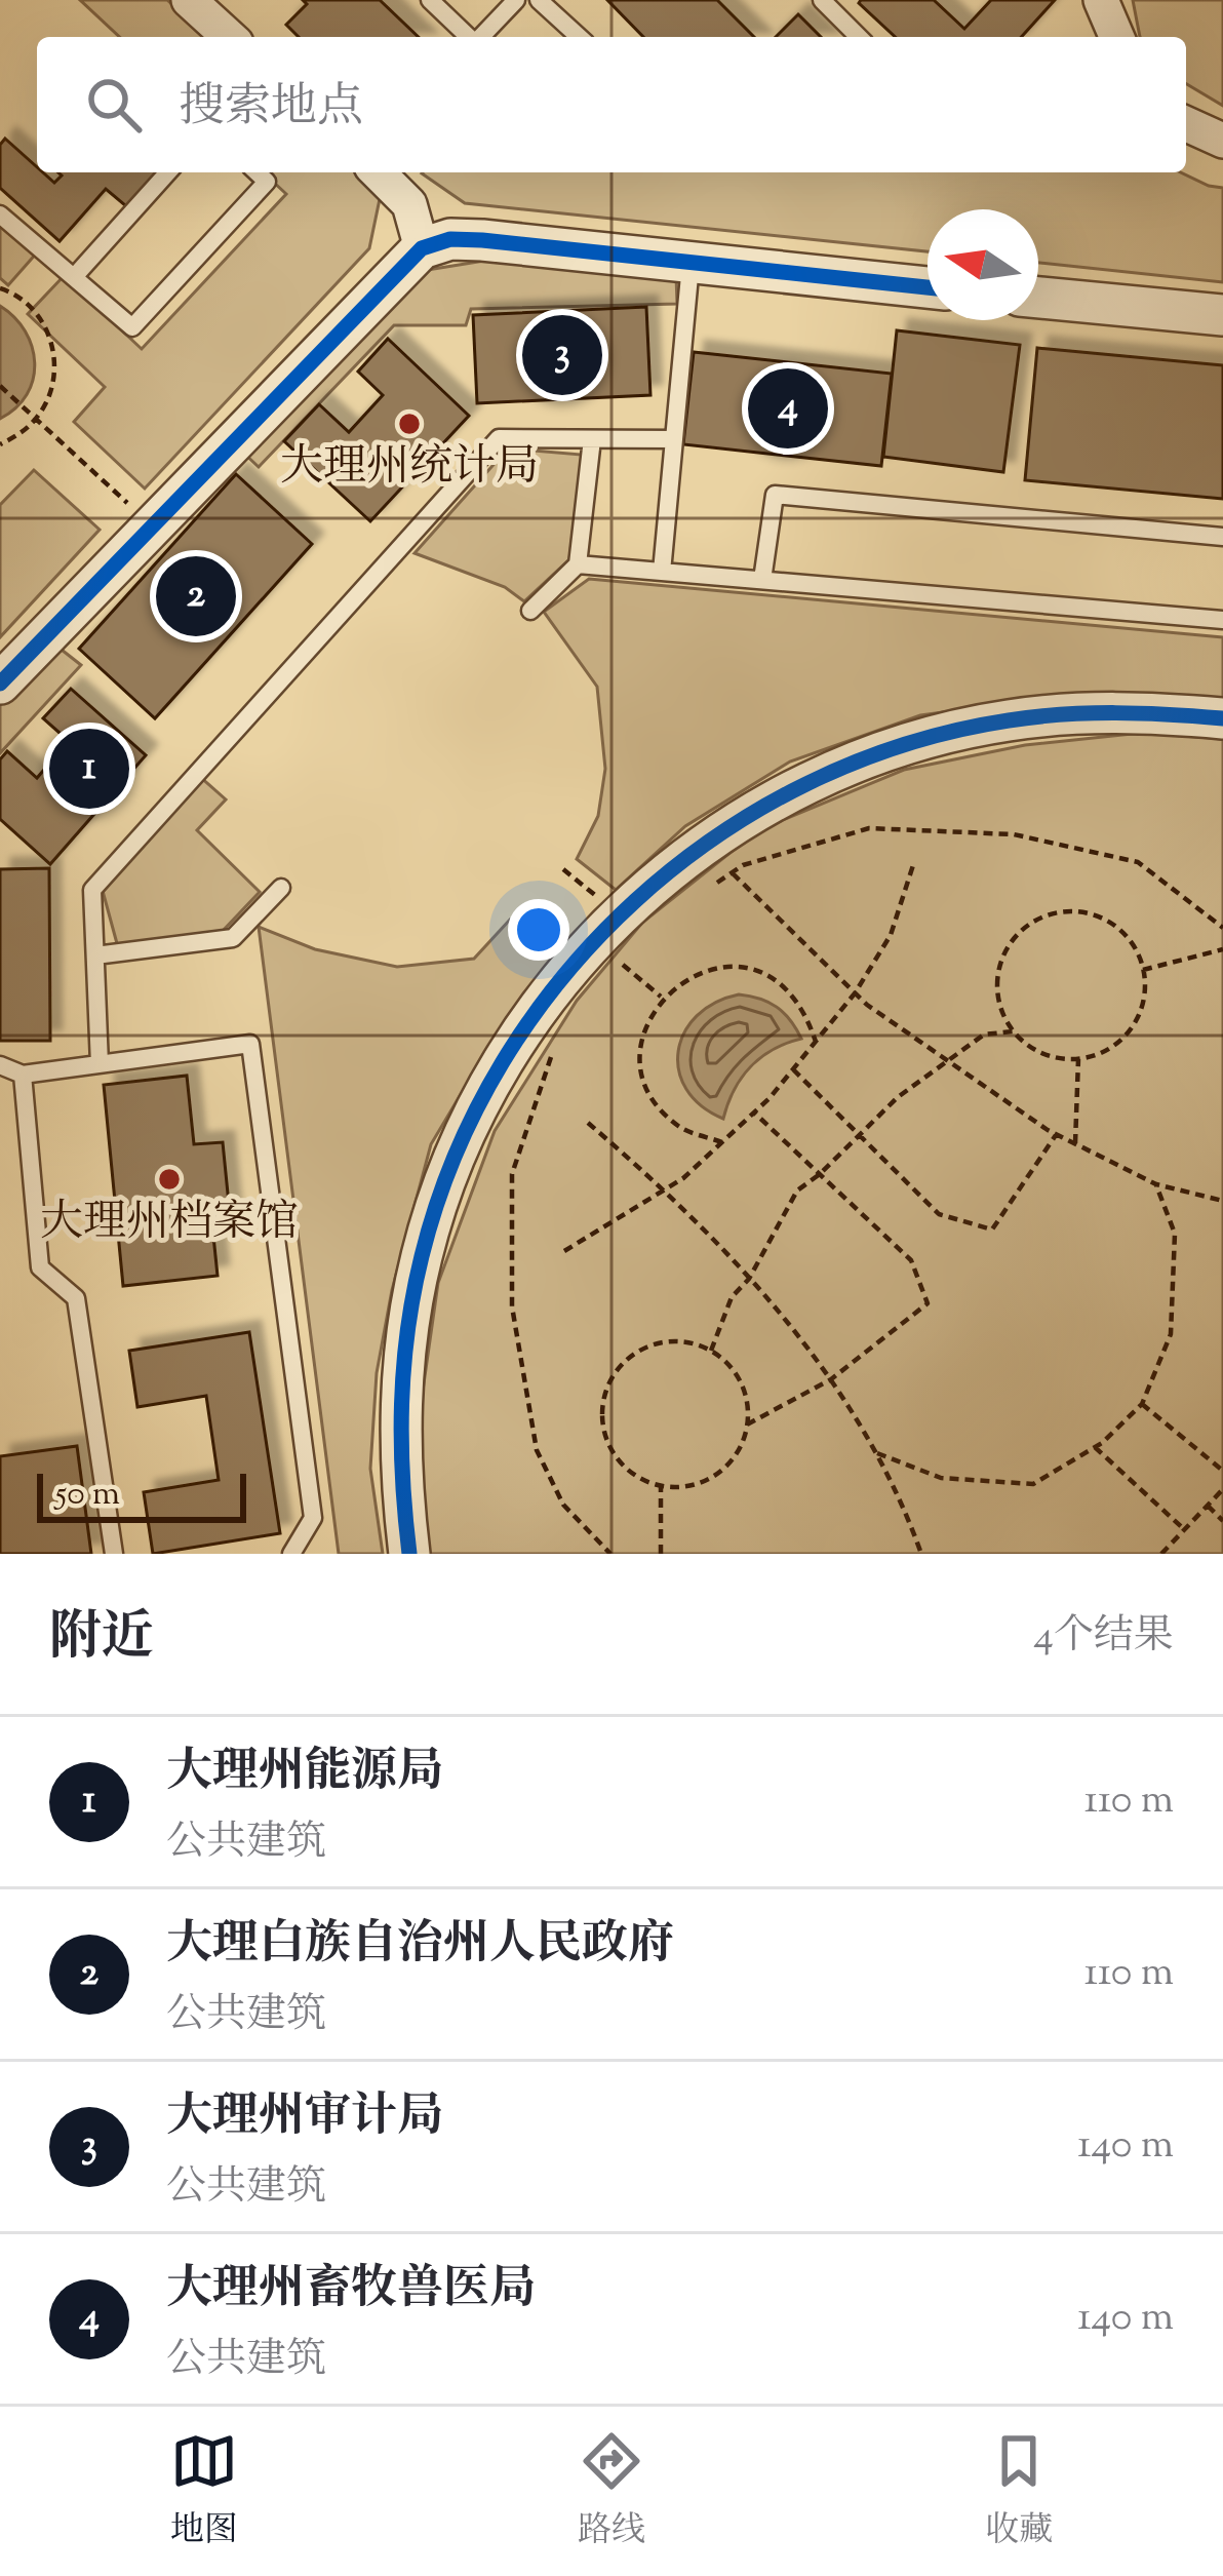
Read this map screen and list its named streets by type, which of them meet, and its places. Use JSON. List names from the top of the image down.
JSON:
{
  "places": ["大理州统计局", "大理州档案馆"],
  "scale_bar": "50 m",
  "north": "left",
  "page": {
    "search": "搜索地点",
    "pins": [
      "3",
      "4",
      "2",
      "1"
    ],
    "scale": "50 m",
    "heading": ["附近", "4个结果"],
    "list": [
      {
        "mark": "1",
        "name": "大理州能源局",
        "note": "公共建筑",
        "value": "110 m"
      },
      {
        "mark": "2",
        "name": "大理白族自治州人民政府",
        "note": "公共建筑",
        "value": "110 m"
      },
      {
        "mark": "3",
        "name": "大理州审计局",
        "note": "公共建筑",
        "value": "140 m"
      },
      {
        "mark": "4",
        "name": "大理州畜牧兽医局",
        "note": "公共建筑",
        "value": "140 m"
      }
    ],
    "nav": ["地图", "路线", "收藏"]
  }
}
